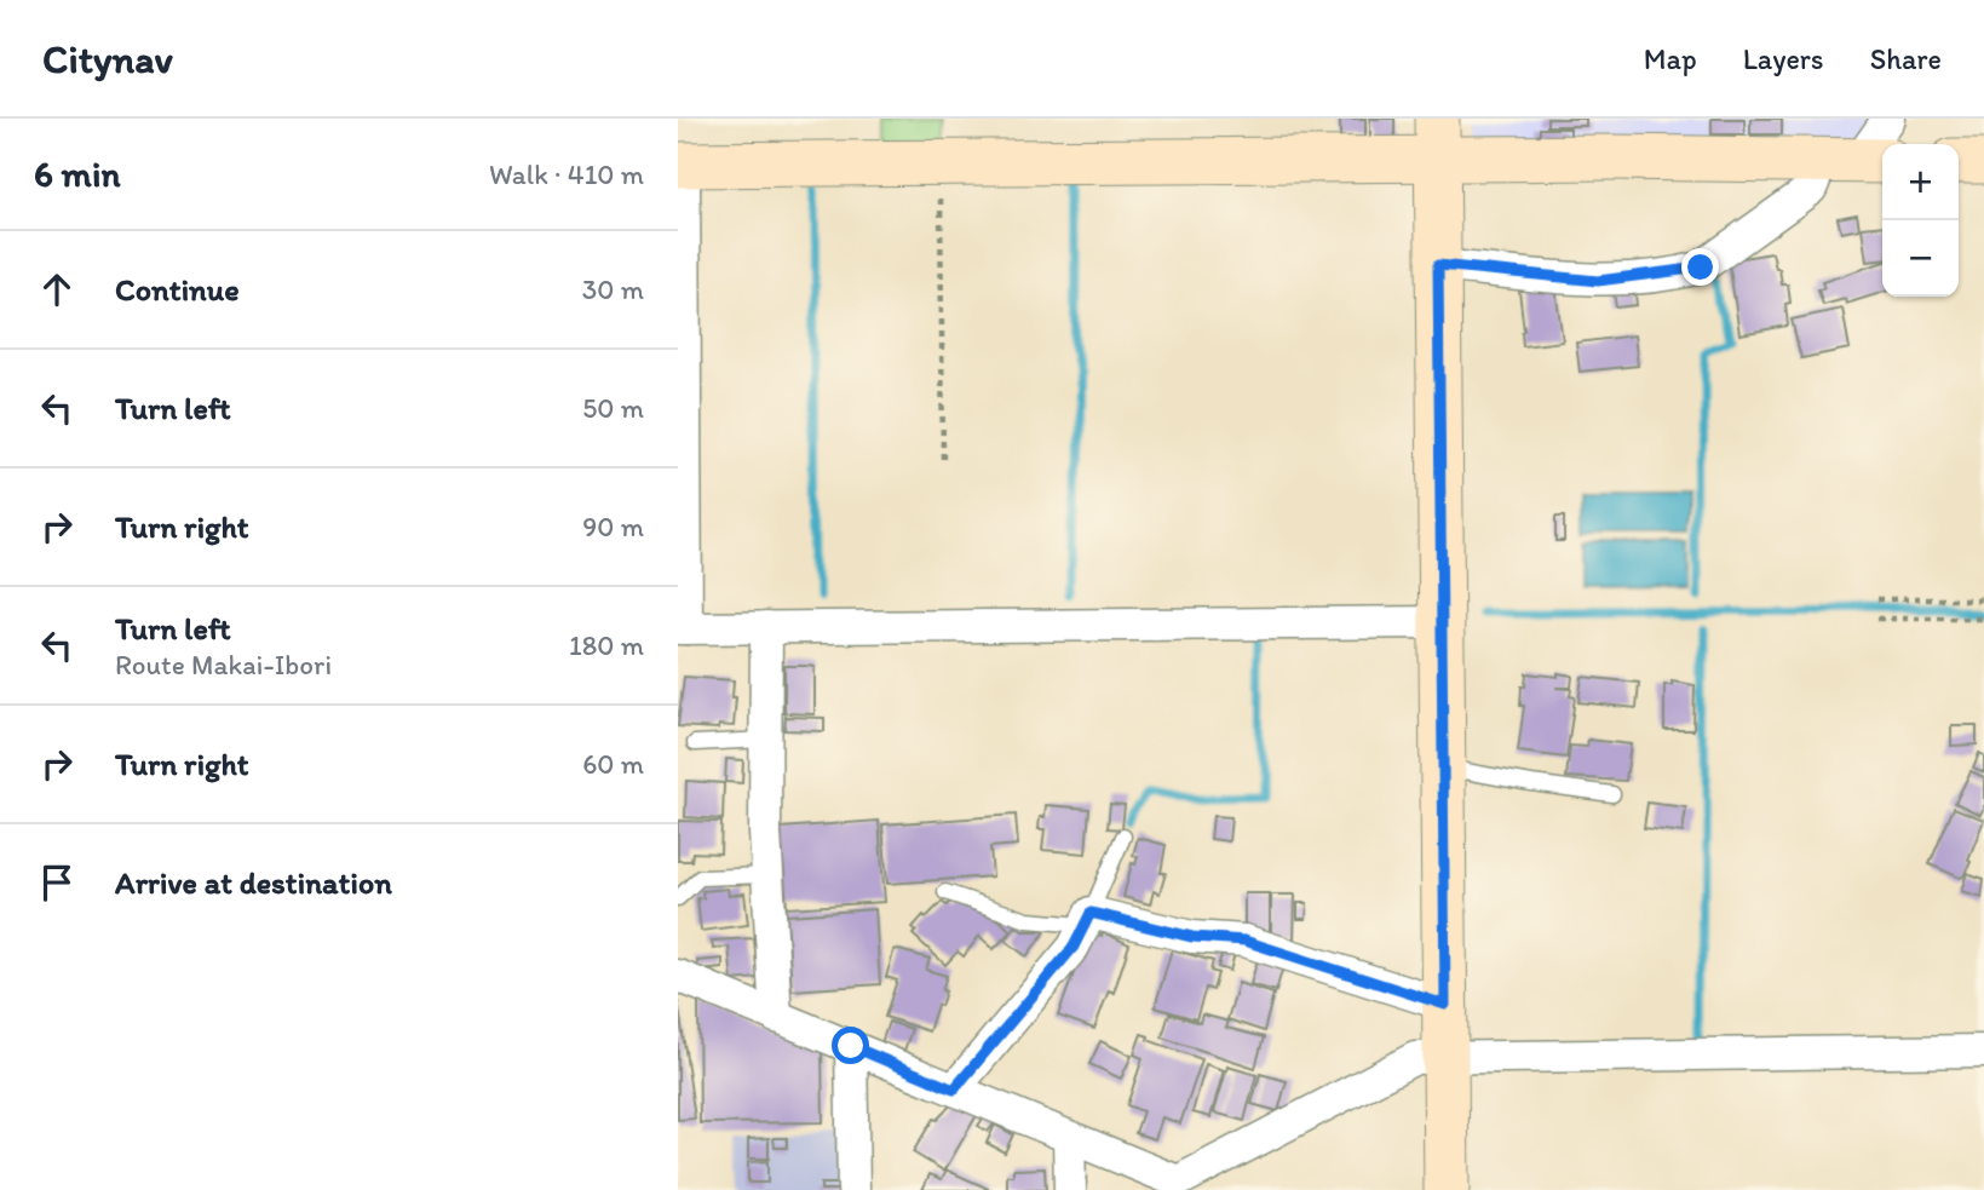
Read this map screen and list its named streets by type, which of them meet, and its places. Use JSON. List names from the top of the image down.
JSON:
{
  "page": {
    "header": "Citynav",
    "nav": ["Map", "Layers", "Share"],
    "heading": ["6 min", "Walk · 410 m"],
    "map_buttons": ["+", "−"],
    "list": [
      ["Continue", "30 m"],
      ["Turn left", "50 m"],
      ["Turn right", "90 m"],
      ["Turn left", "Route Makai-Ibori", "180 m"],
      ["Turn right", "60 m"],
      "Arrive at destination"
    ]
  }
}
